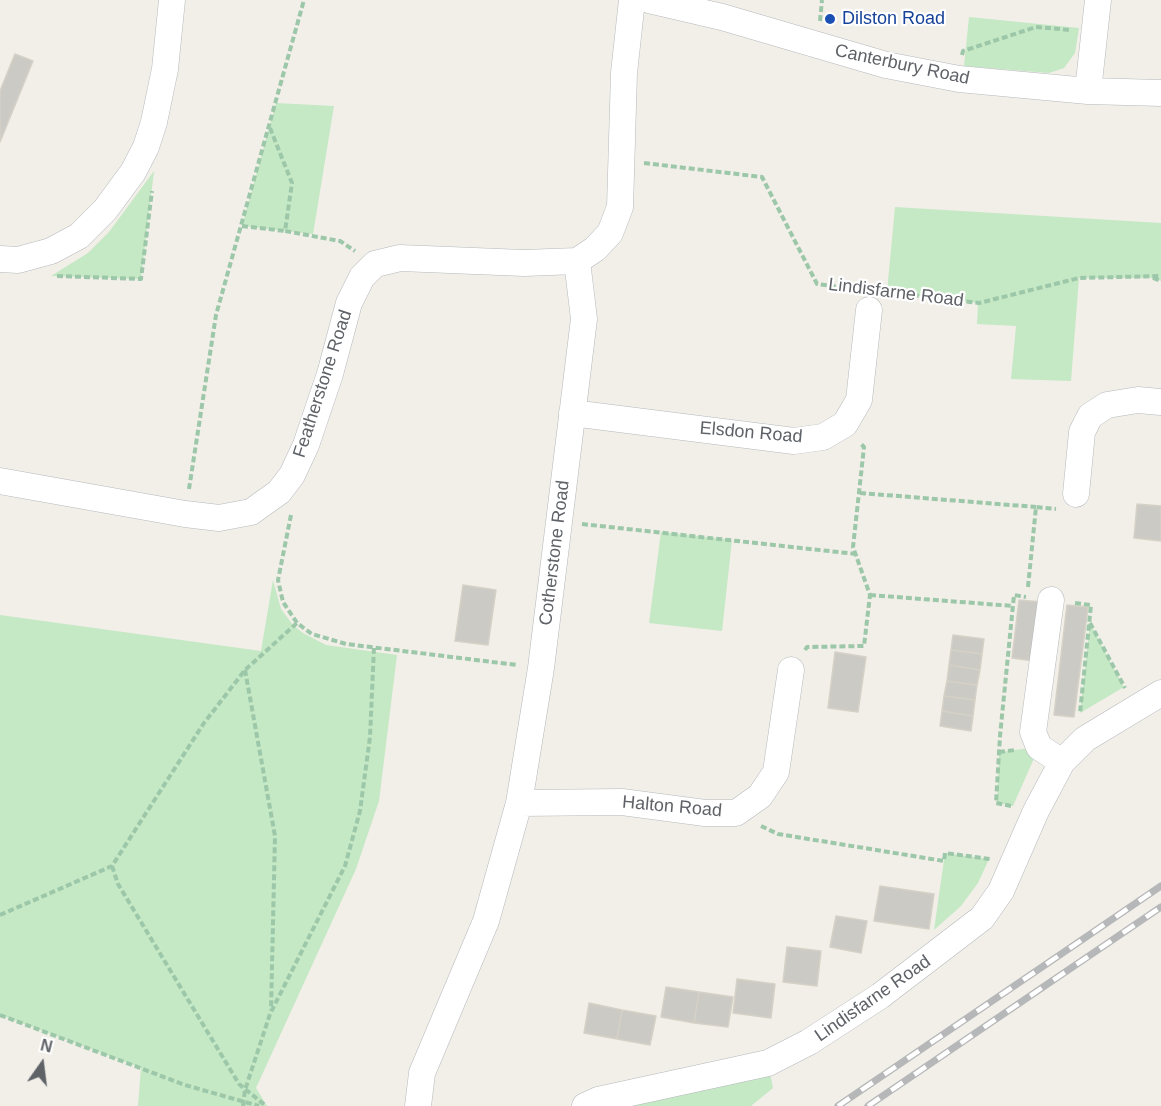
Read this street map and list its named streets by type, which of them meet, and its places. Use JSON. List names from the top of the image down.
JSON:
{
  "streets": {
    "street": [
      "Canterbury Road",
      "Lindisfarne Road",
      "Featherstone Road",
      "Elsdon Road",
      "Cotherstone Road",
      "Halton Road"
    ]
  },
  "crossings": [
    ["Elsdon Road", "Cotherstone Road"],
    ["Cotherstone Road", "Halton Road"]
  ],
  "places": ["Dilston Road"],
  "north": "top"
}
